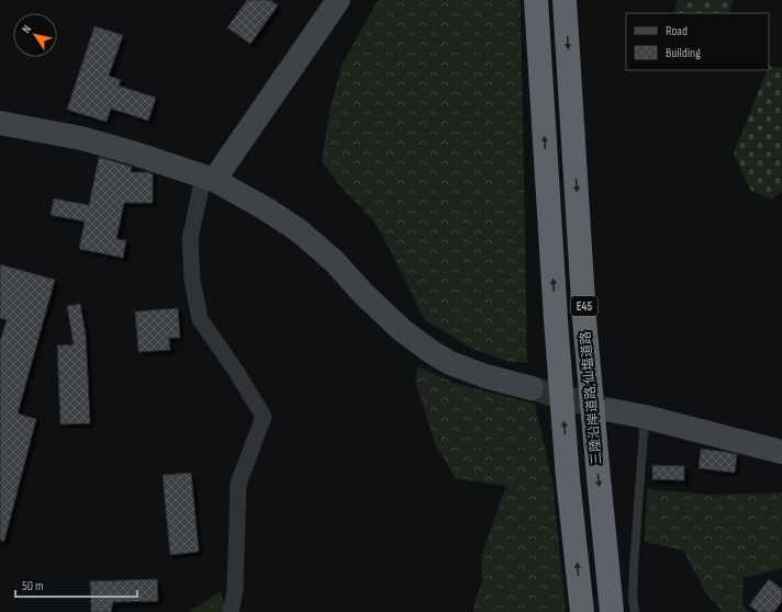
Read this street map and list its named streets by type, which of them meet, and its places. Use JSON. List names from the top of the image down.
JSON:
{
  "streets": {
    "highway": ["E45", "三陸沿岸道路;仙塩道路"]
  },
  "legend": ["Road", "Building"],
  "scale_bar": "50 m",
  "north": "top left"
}
